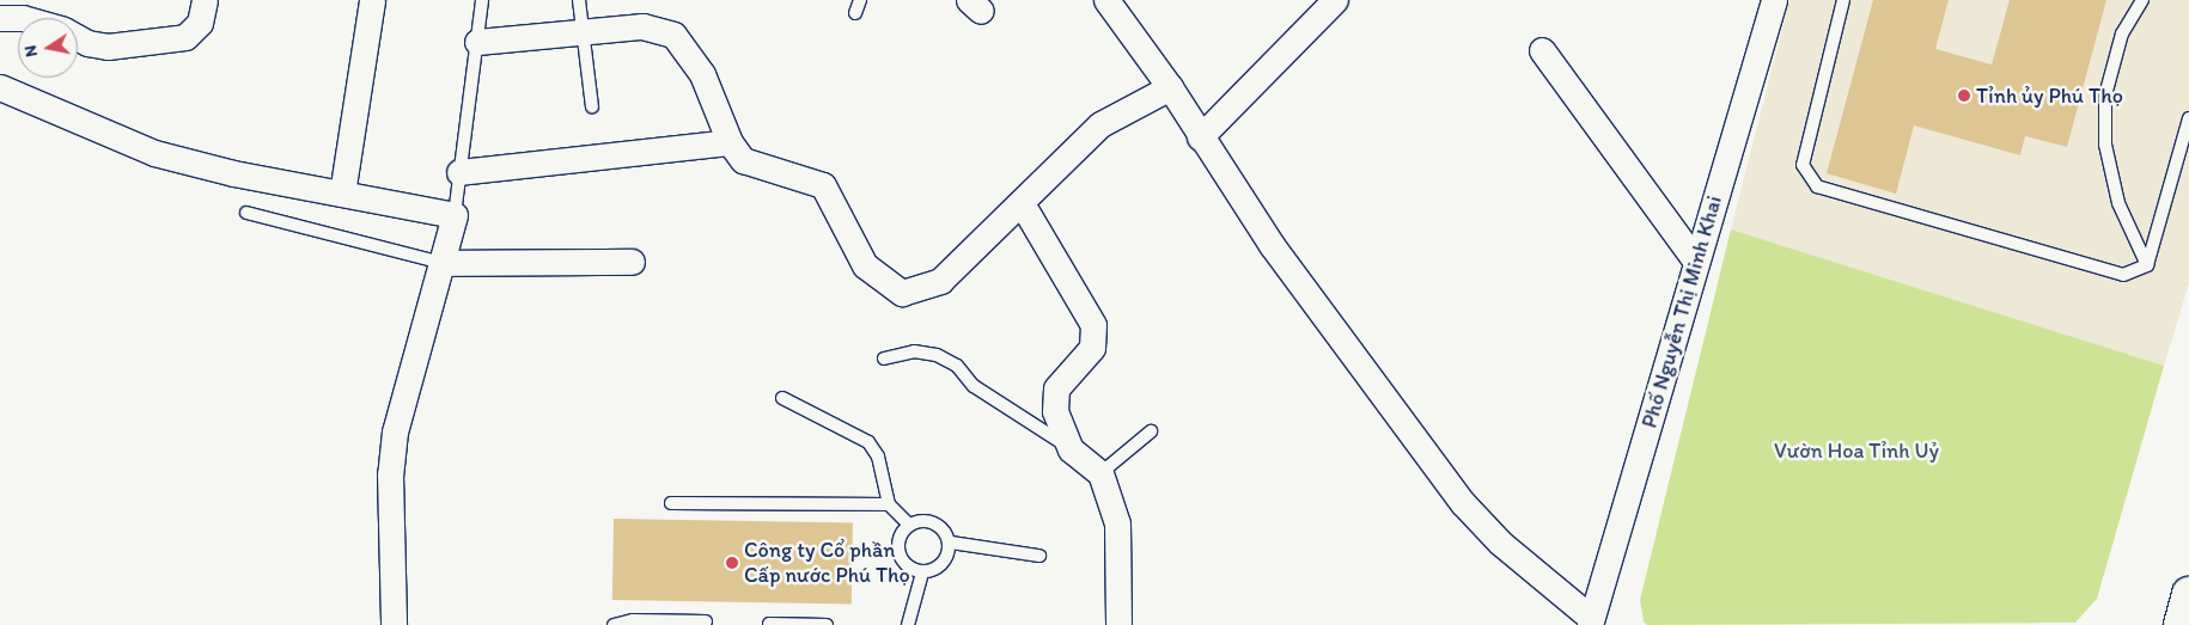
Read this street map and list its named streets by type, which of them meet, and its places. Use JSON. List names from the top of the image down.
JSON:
{
  "streets": {
    "street": ["Phố Nguyễn Thị Minh Khai"]
  },
  "parks": ["Vườn Hoa Tỉnh Uỷ"],
  "places": ["Tỉnh ủy Phú Thọ", "Công ty Cổ phần Cấp nước Phú Thọ"],
  "north": "left"
}
